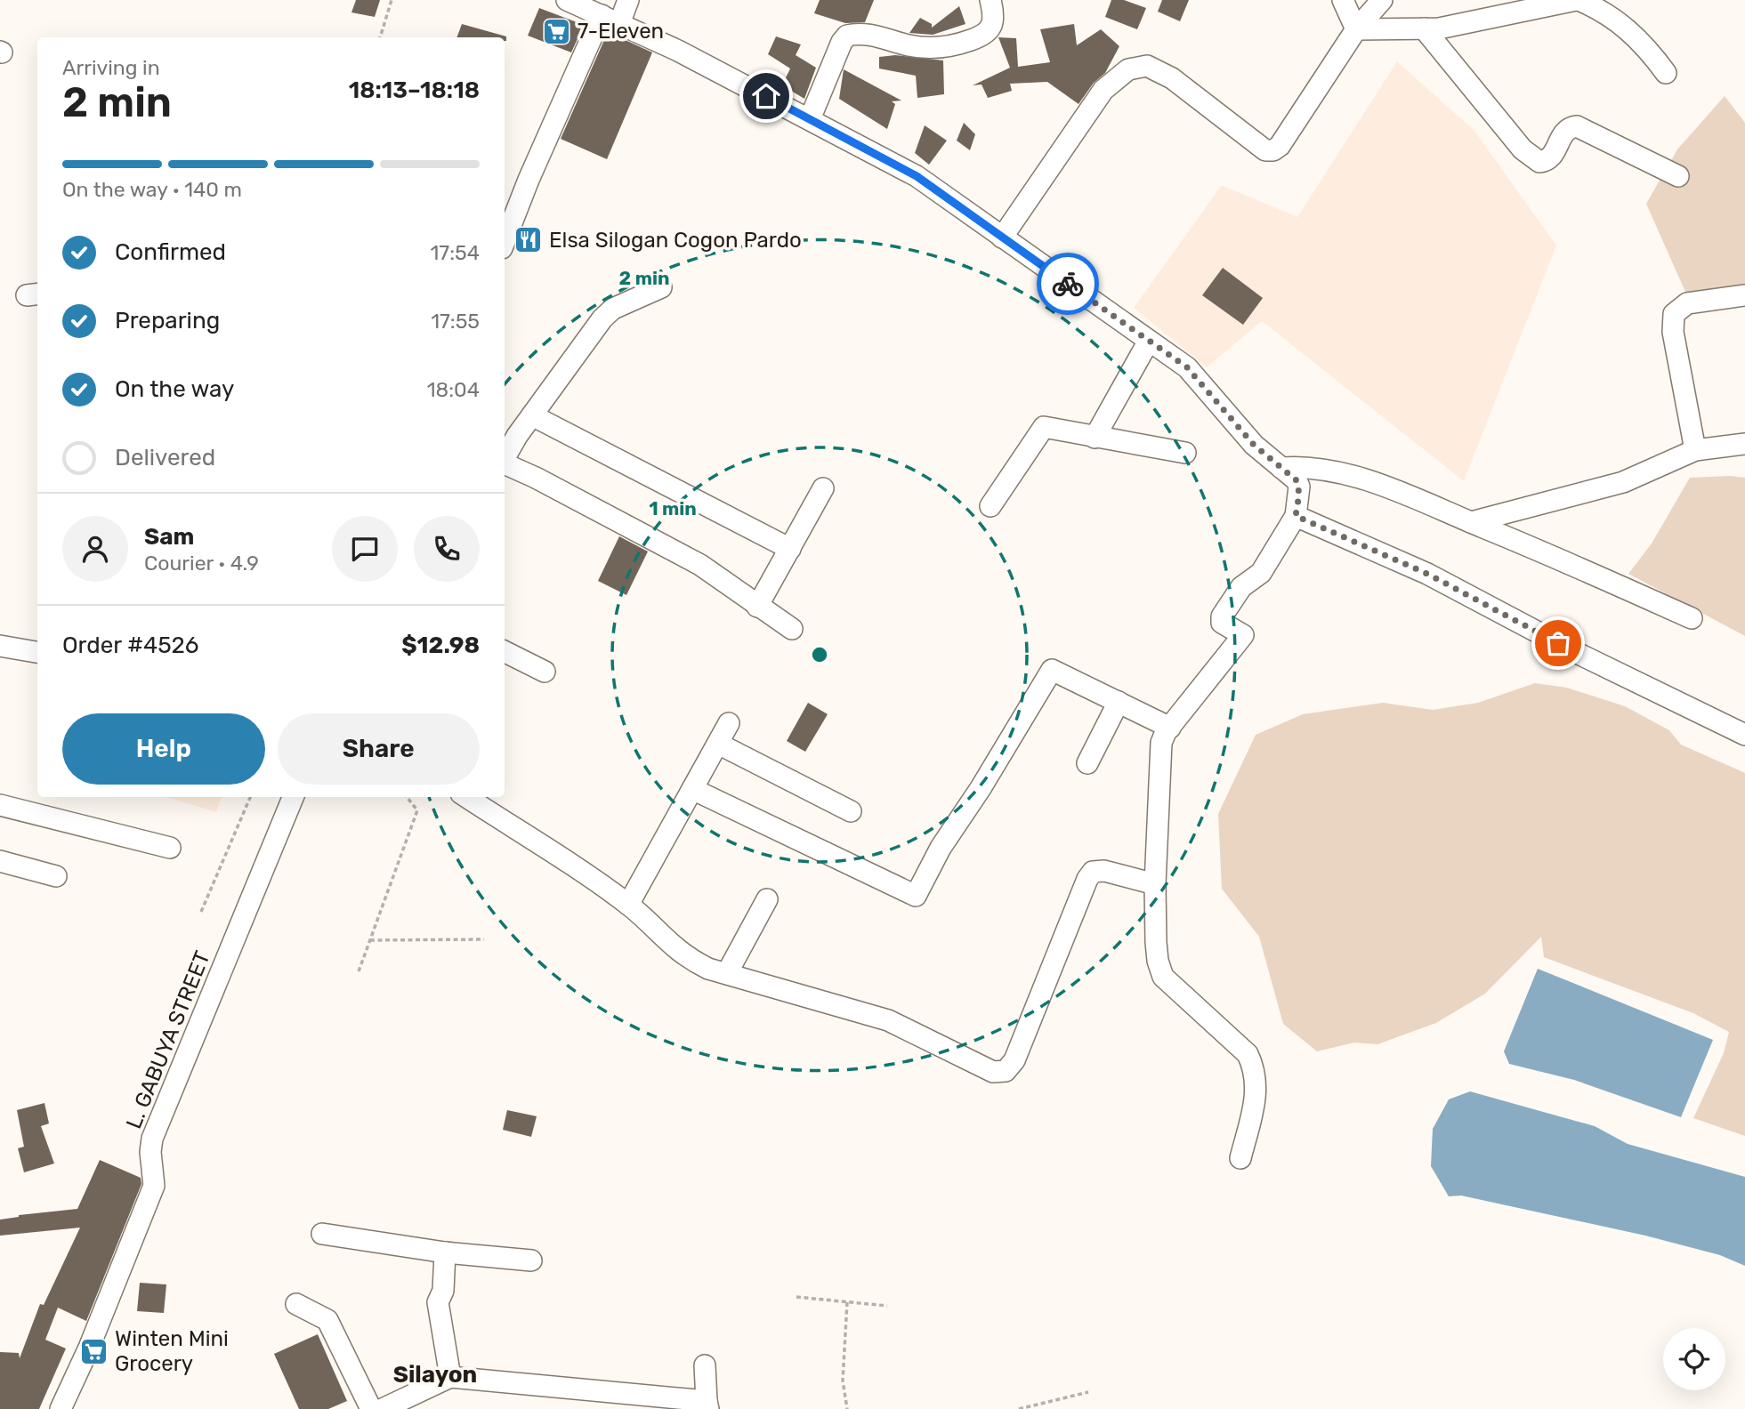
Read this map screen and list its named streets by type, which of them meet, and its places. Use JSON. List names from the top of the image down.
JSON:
{
  "streets": {
    "street": ["L. GABUYA STREET"]
  },
  "districts": ["Silayon"],
  "places": {
    "supermarket": ["7-Eleven", "Winten Mini Grocery"],
    "restaurant": ["Elsa Silogan Cogon Pardo"]
  },
  "page": {
    "heading": ["2 min", "Arriving in", "18:13–18:18"],
    "panel": [
      "Sam",
      "Courier · 4.9",
      "Order #4526",
      "$12.98"
    ],
    "bar": "On the way · 140 m",
    "list": [
      ["Confirmed", "17:54"],
      ["Preparing", "17:55"],
      ["On the way", "18:04"],
      "Delivered"
    ],
    "buttons": ["Help", "Share"]
  },
  "rings": ["2 min", "1 min"]
}
